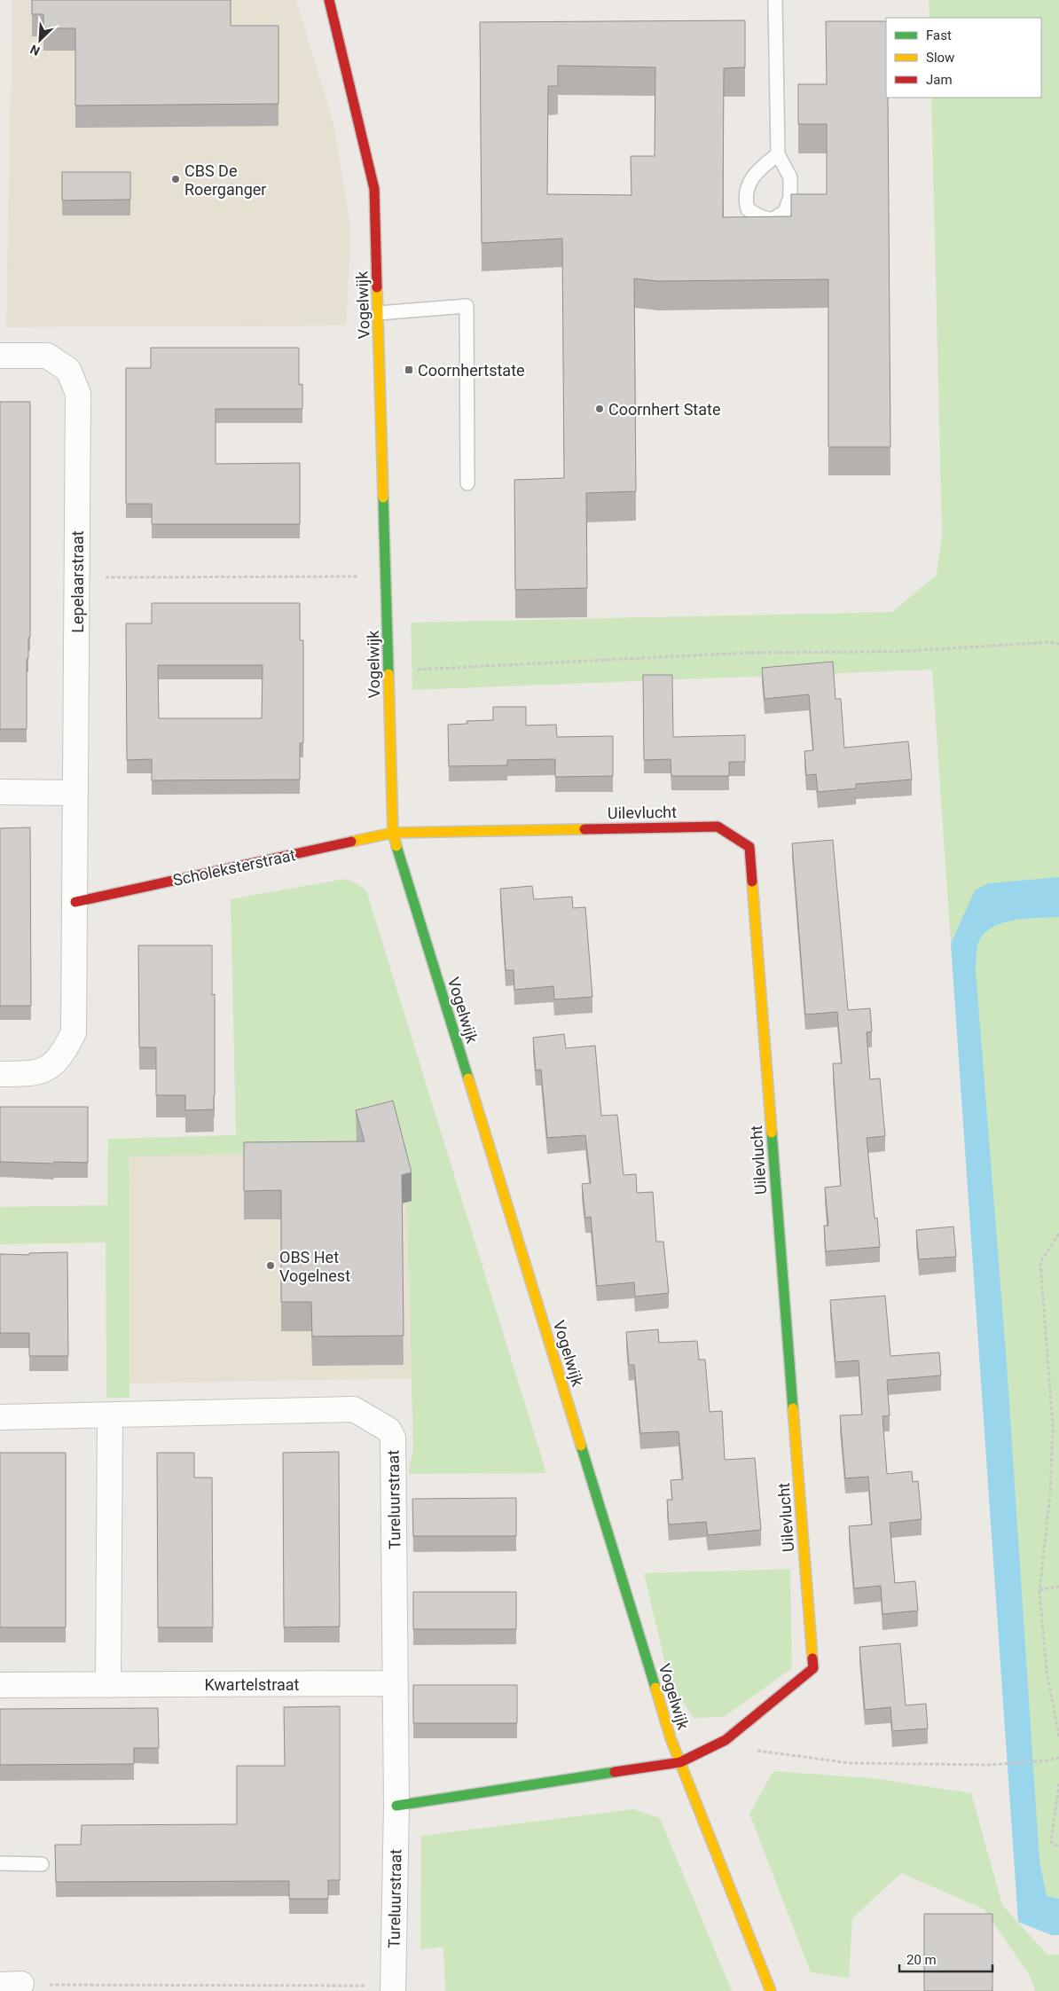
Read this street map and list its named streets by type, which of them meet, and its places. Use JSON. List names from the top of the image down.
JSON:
{
  "streets": {
    "street": [
      "Vogelwijk",
      "Lepelaarstraat",
      "Uilevlucht",
      "Scholeksterstraat",
      "Tureluurstraat",
      "Kwartelstraat"
    ]
  },
  "crossings": [
    ["Vogelwijk", "Uilevlucht"],
    ["Vogelwijk", "Scholeksterstraat"],
    ["Uilevlucht", "Scholeksterstraat"],
    ["Tureluurstraat", "Kwartelstraat"]
  ],
  "places": {
    "other": ["CBS De Roerganger", "Coornhert State", "OBS Het Vogelnest"],
    "transit": ["Coornhertstate"]
  },
  "legend": ["Fast", "Slow", "Jam"],
  "scale_bar": "20 m",
  "north": "bottom left"
}
